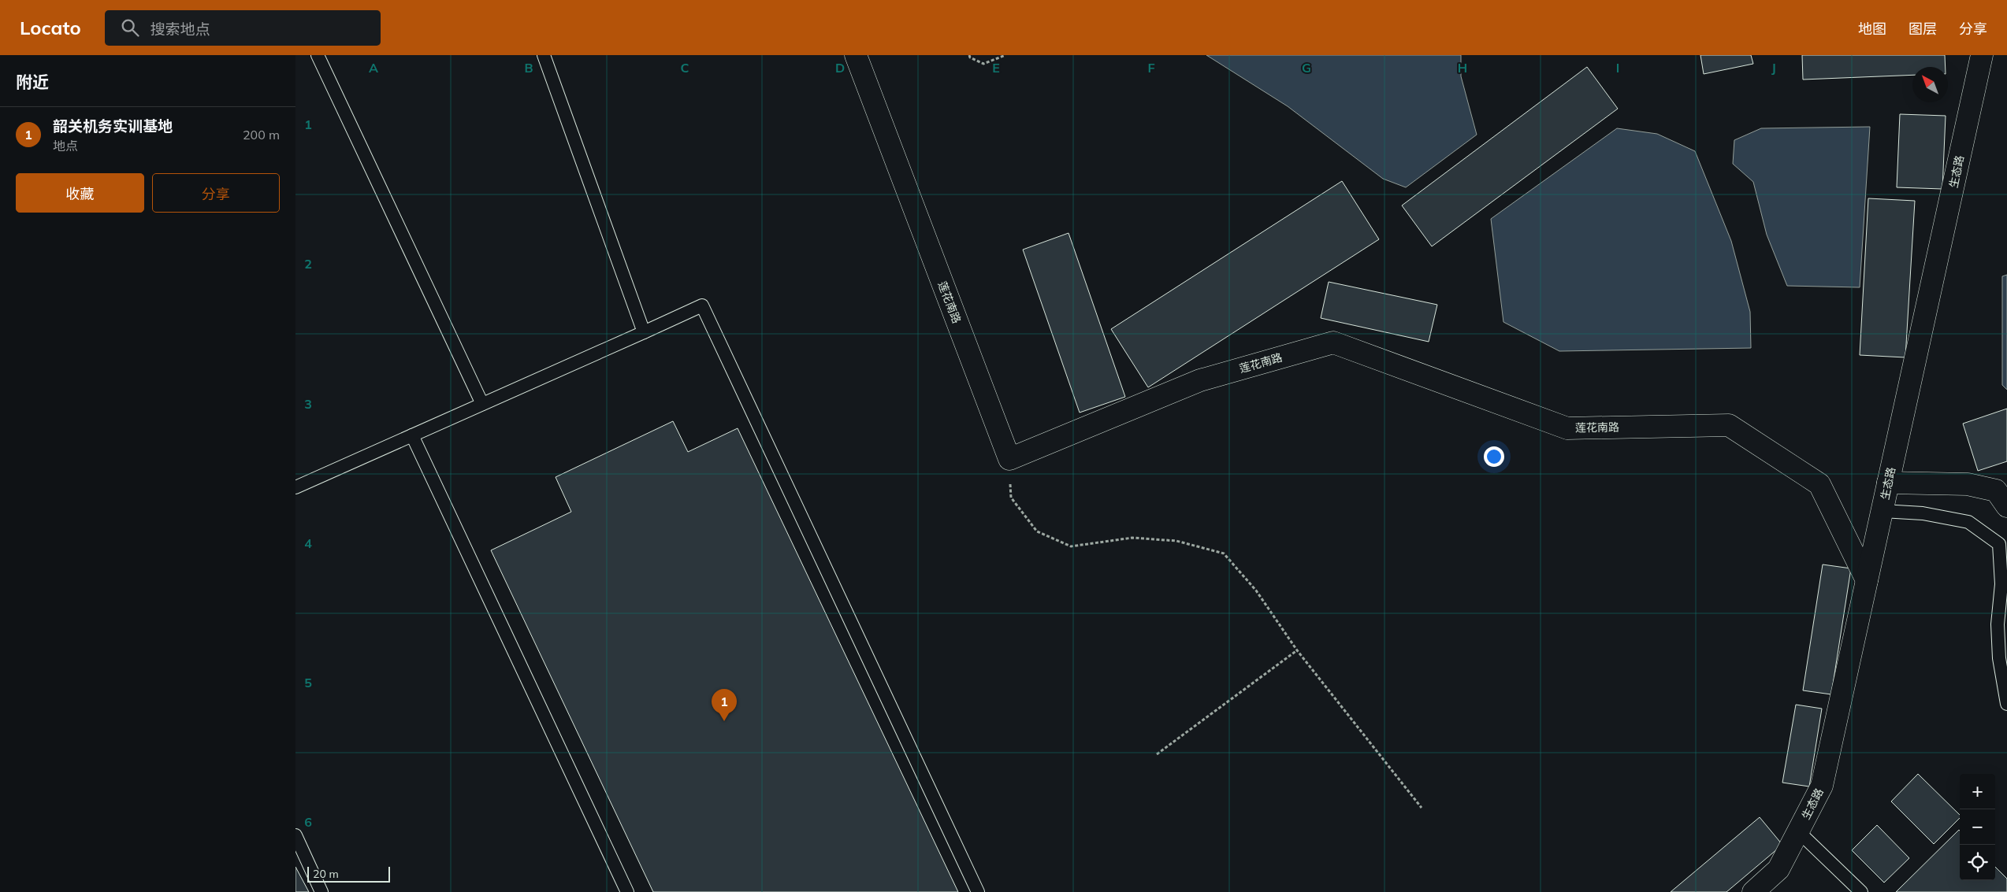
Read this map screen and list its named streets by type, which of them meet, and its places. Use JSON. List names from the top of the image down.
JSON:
{
  "streets": {
    "street": ["生态路", "莲花南路"]
  },
  "crossings": [
    ["生态路", "莲花南路"]
  ],
  "scale_bar": "20 m",
  "north": "top left",
  "page": {
    "header": "Locato",
    "search": "搜索地点",
    "nav": ["地图", "图层", "分享"],
    "heading": "附近",
    "list": [
      {
        "mark": "1",
        "name": "韶关机务实训基地",
        "note": "地点",
        "value": "200 m"
      }
    ],
    "buttons": ["收藏", "分享"],
    "pins": "1",
    "map_buttons": ["+", "−"],
    "scale": "20 m"
  },
  "grid": {
    "columns": [
      "A",
      "B",
      "C",
      "D",
      "E",
      "F",
      "G",
      "H",
      "I",
      "J"
    ],
    "rows": [
      "1",
      "2",
      "3",
      "4",
      "5",
      "6"
    ]
  }
}
